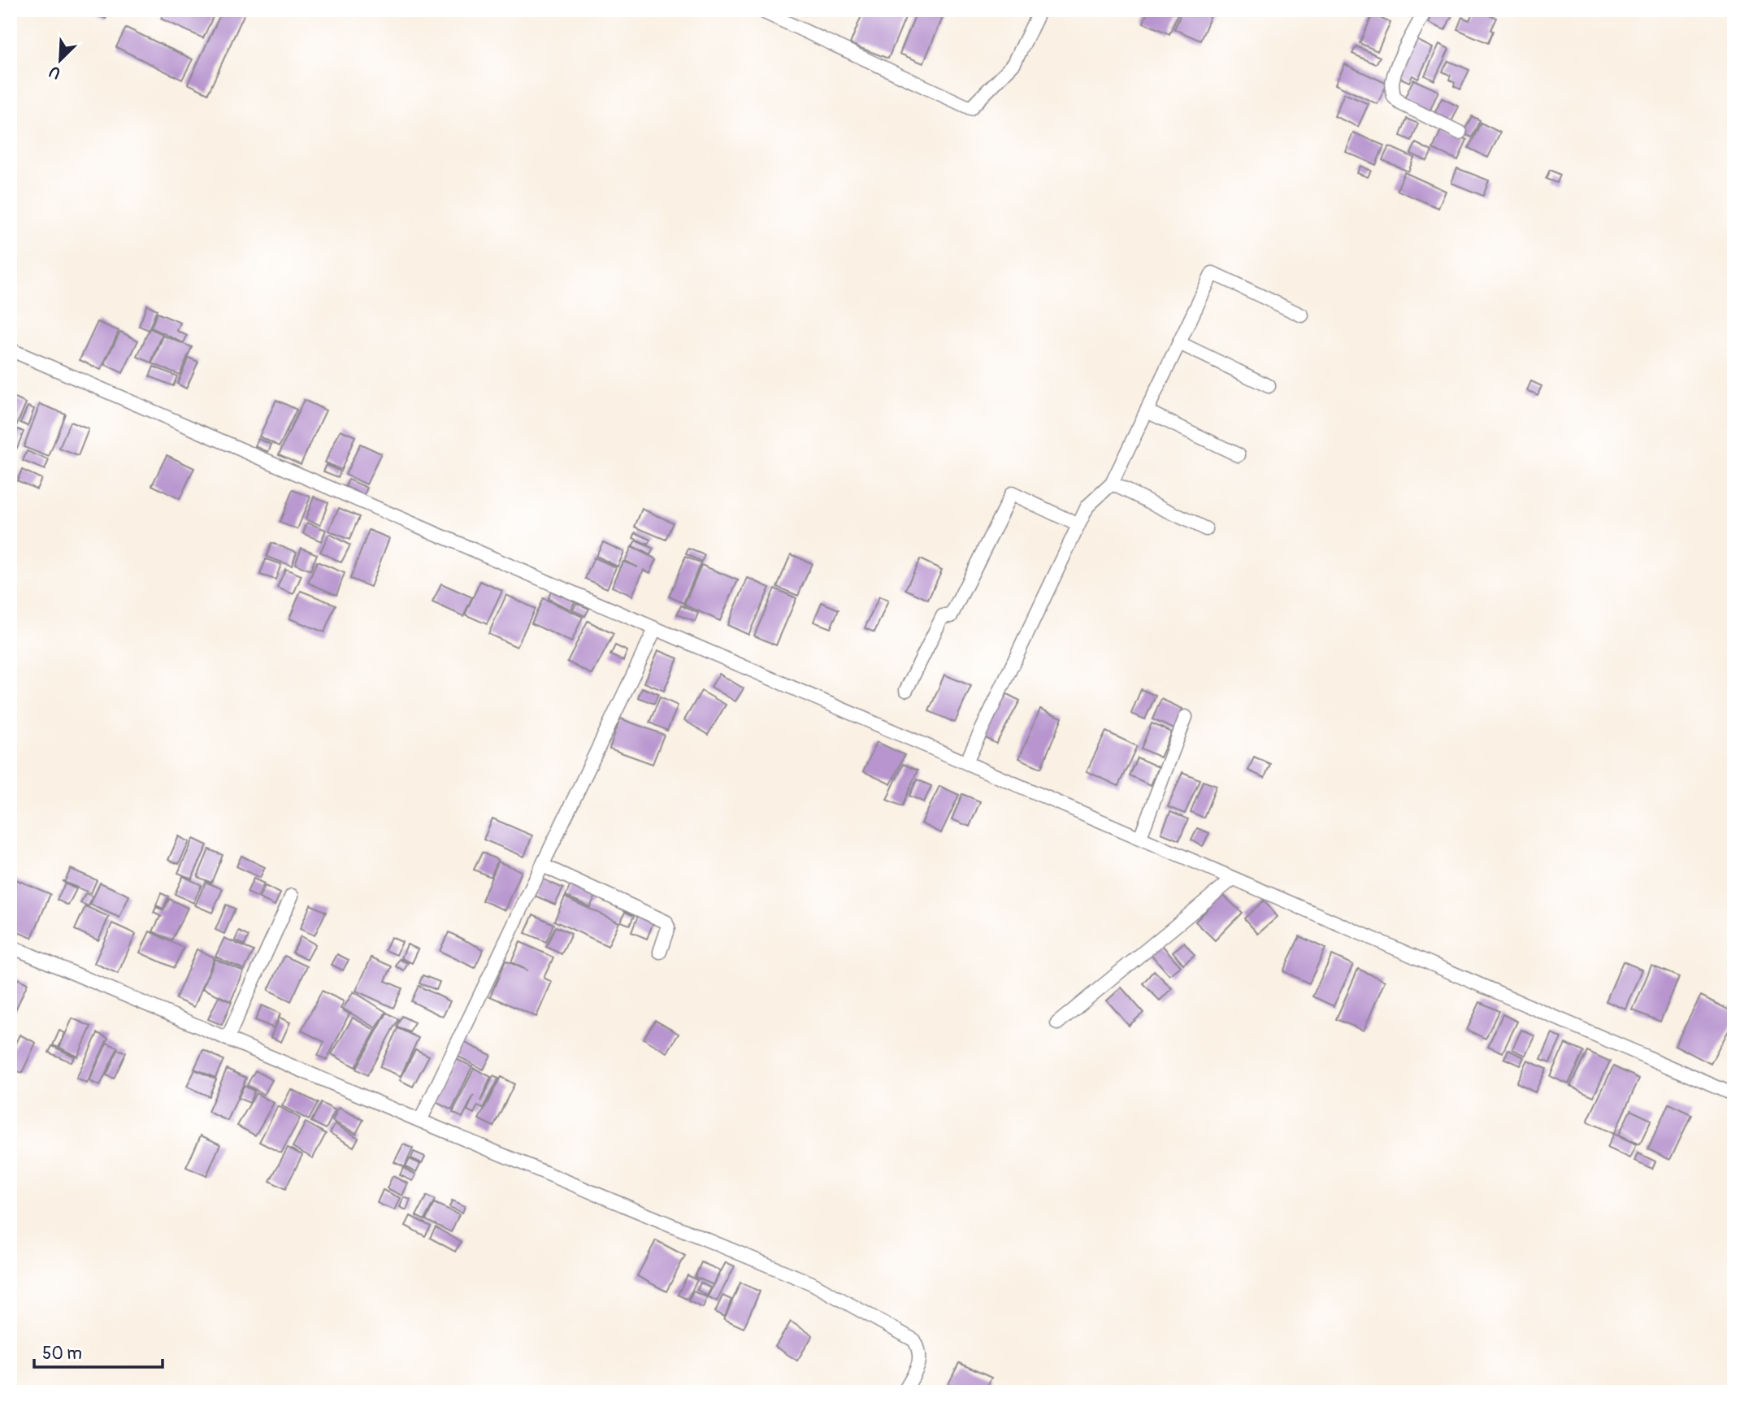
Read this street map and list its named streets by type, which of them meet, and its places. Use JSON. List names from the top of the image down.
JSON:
{
  "scale_bar": "50 m",
  "north": "bottom left"
}
